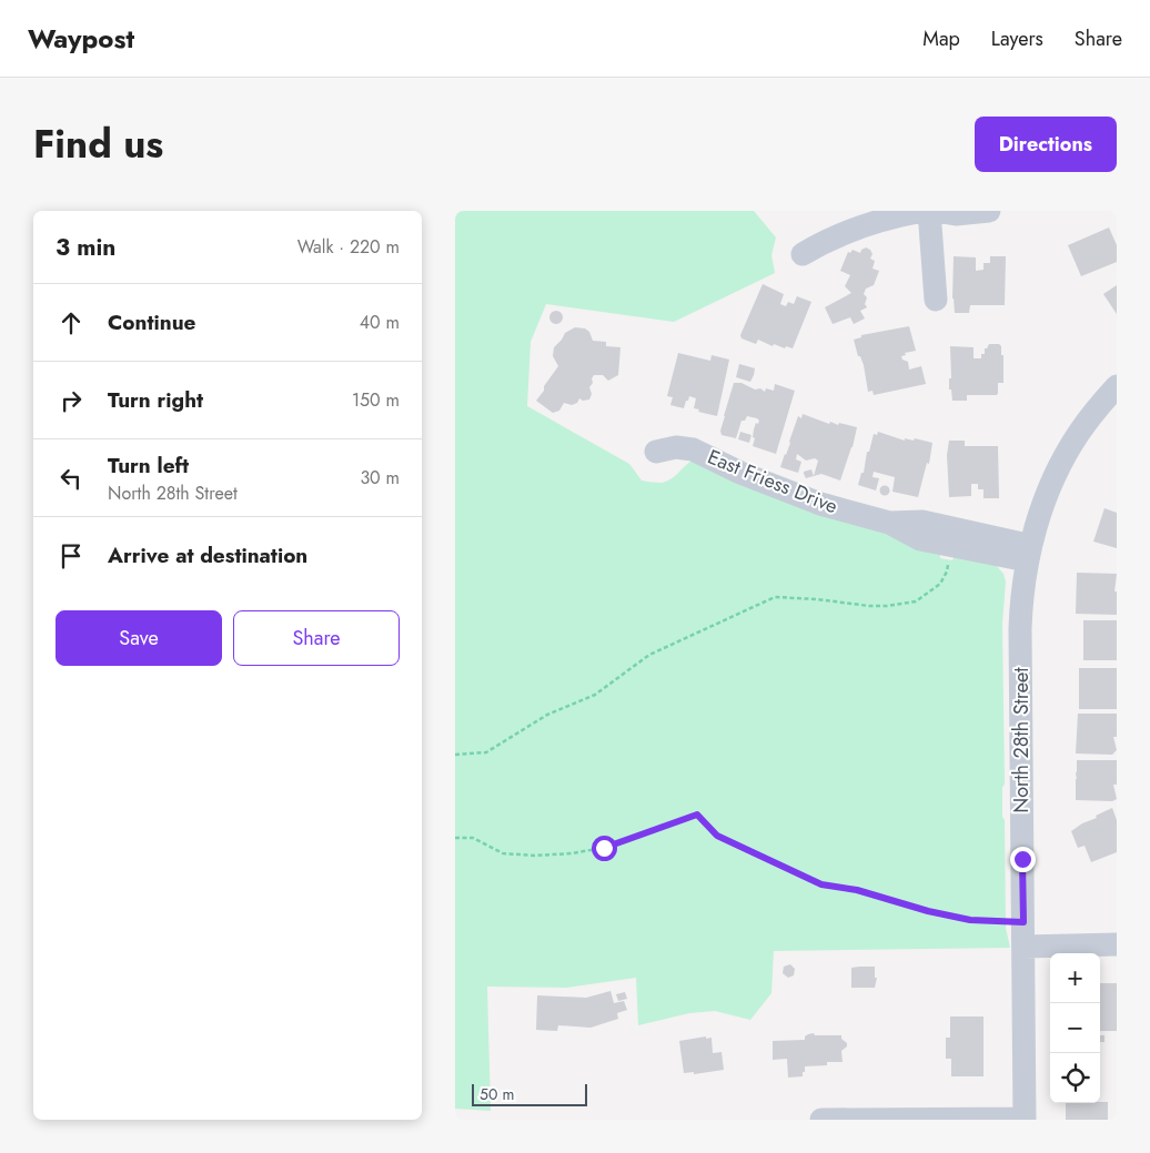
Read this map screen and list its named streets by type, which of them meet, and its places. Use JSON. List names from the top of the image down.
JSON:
{
  "streets": {
    "street": ["East Friess Drive", "North 28th Street"]
  },
  "crossings": [
    ["East Friess Drive", "North 28th Street"]
  ],
  "scale_bar": "50 m",
  "page": {
    "header": "Waypost",
    "nav": ["Map", "Layers", "Share"],
    "title": "Find us",
    "buttons": [
      "Directions",
      ["Save", "Share"]
    ],
    "heading": ["3 min", "Walk · 220 m"],
    "list": [
      ["Continue", "40 m"],
      ["Turn right", "150 m"],
      ["Turn left", "North 28th Street", "30 m"],
      "Arrive at destination"
    ],
    "map_buttons": ["+", "−"],
    "scale": "50 m"
  }
}
